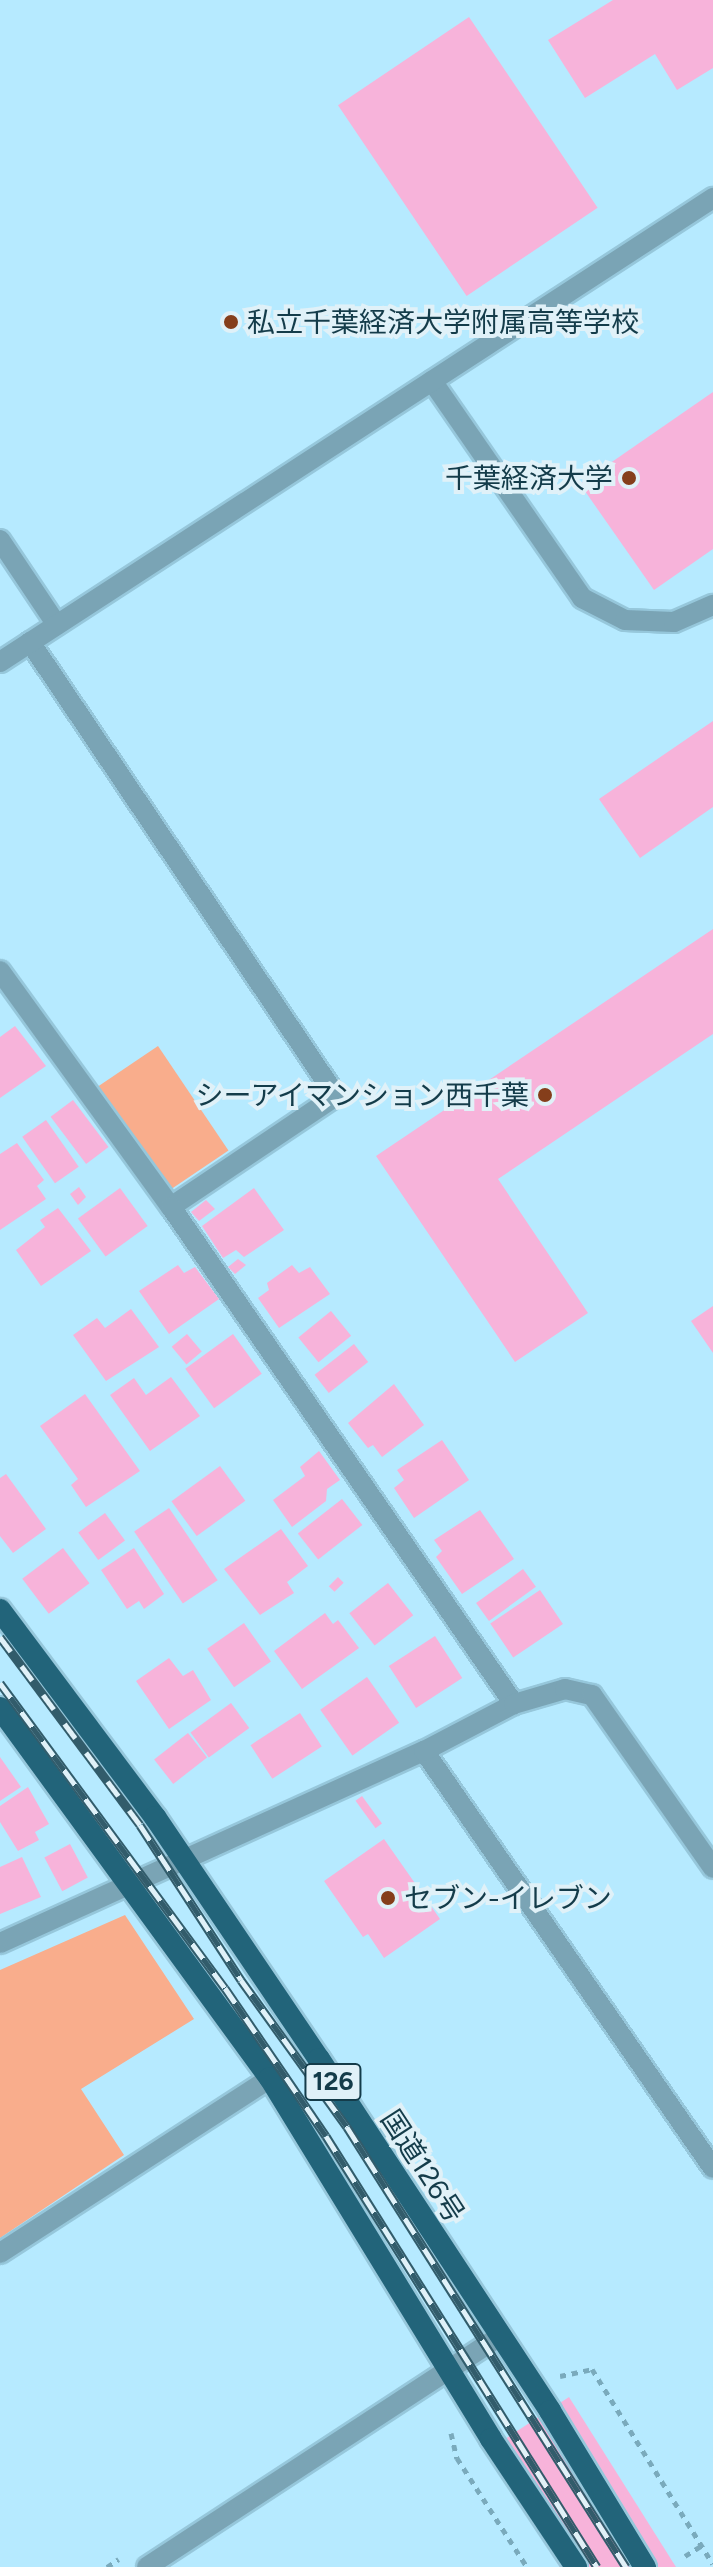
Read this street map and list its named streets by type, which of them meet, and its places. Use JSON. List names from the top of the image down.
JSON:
{
  "streets": {
    "highway": ["126", "国道126号"]
  },
  "places": [
    "私立千葉経済大学附属高等学校",
    "千葉経済大学",
    "シーアイマンション西千葉",
    "セブン-イレブン"
  ]
}
